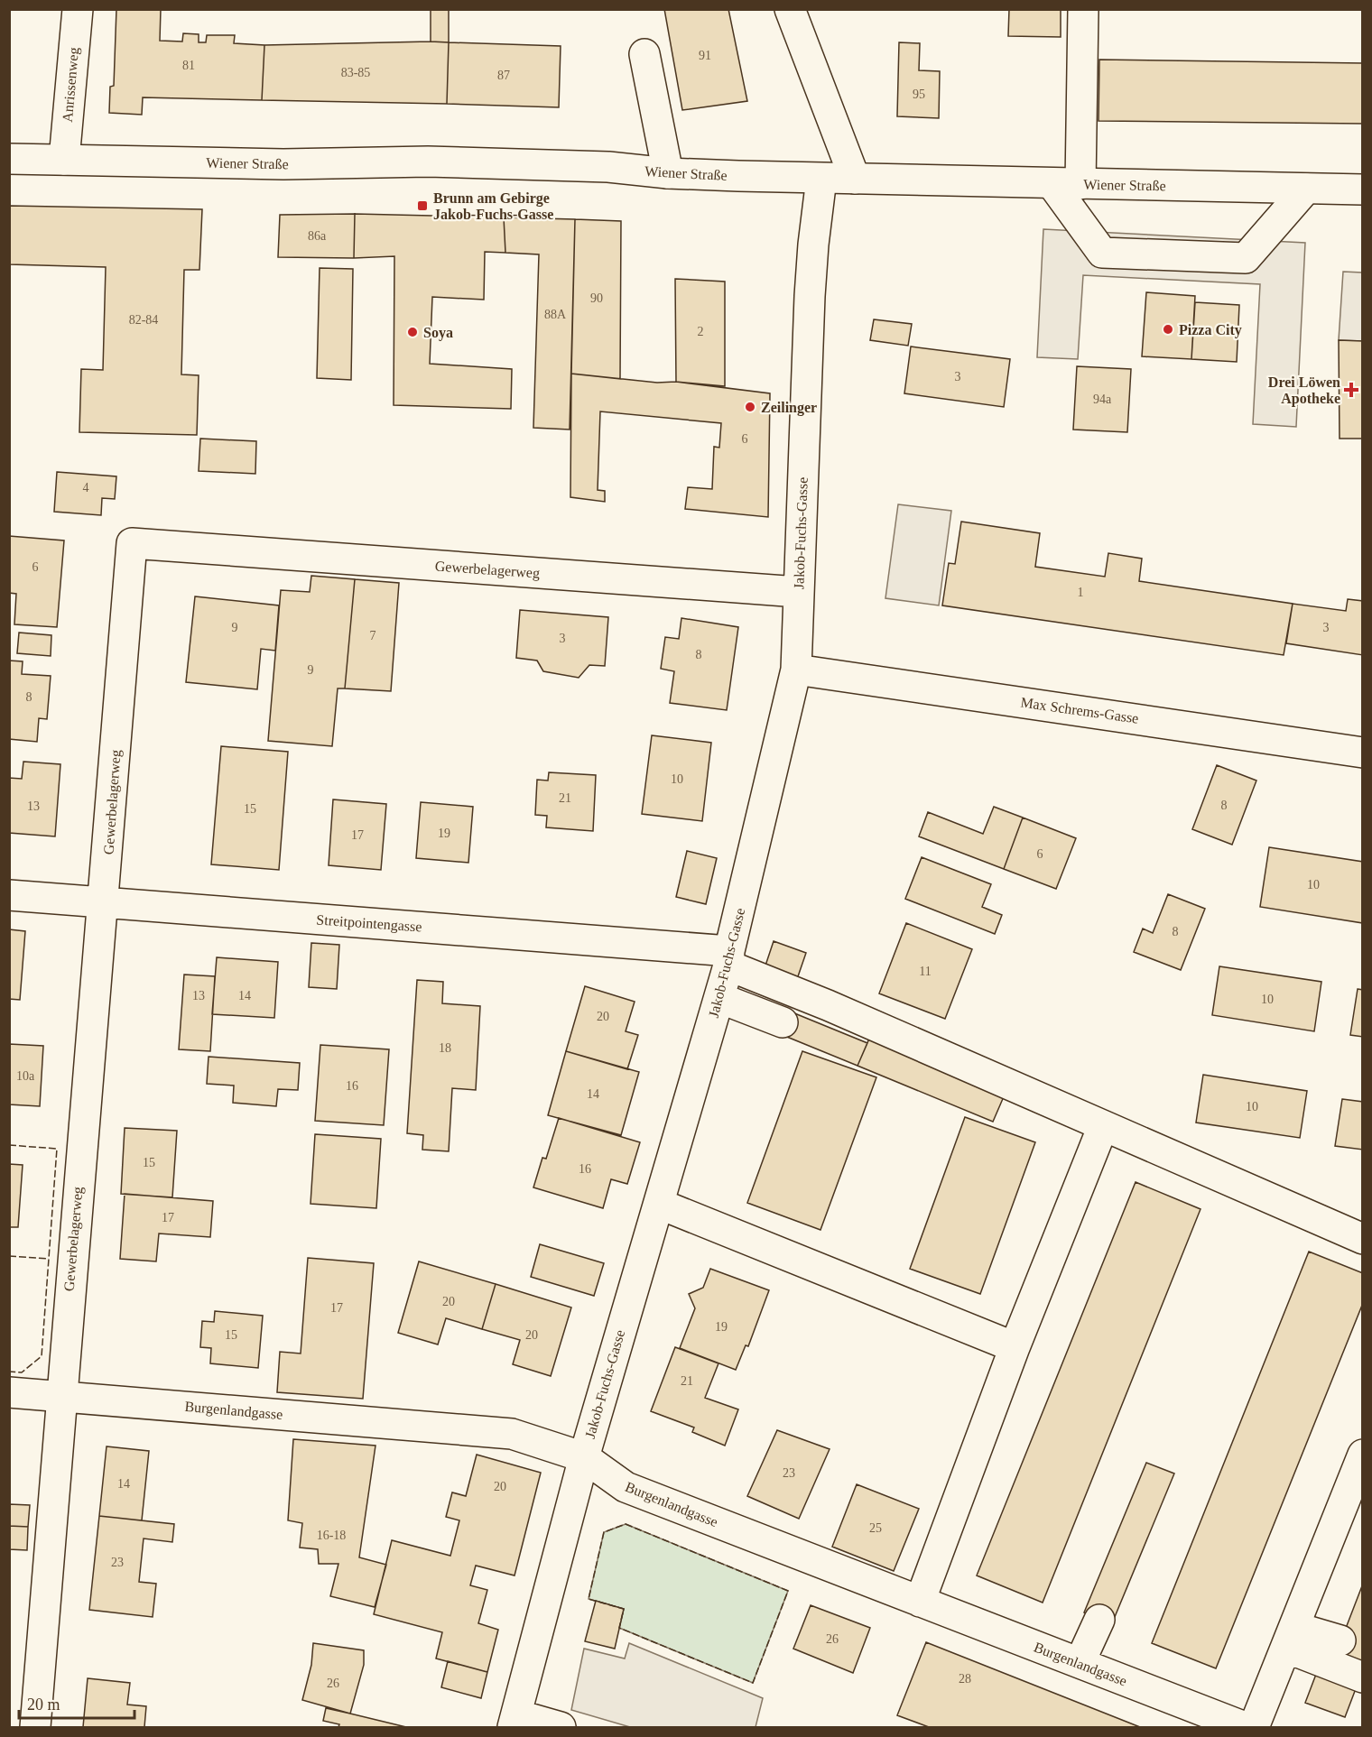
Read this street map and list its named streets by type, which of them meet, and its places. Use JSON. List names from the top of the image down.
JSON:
{
  "streets": {
    "street": [
      "Anrissenweg",
      "Wiener Straße",
      "Jakob-Fuchs-Gasse",
      "Gewerbelagerweg",
      "Max Schrems-Gasse",
      "Streitpointengasse",
      "Burgenlandgasse"
    ]
  },
  "crossings": [
    ["Anrissenweg", "Wiener Straße"],
    ["Wiener Straße", "Jakob-Fuchs-Gasse"],
    ["Jakob-Fuchs-Gasse", "Gewerbelagerweg"],
    ["Jakob-Fuchs-Gasse", "Max Schrems-Gasse"],
    ["Jakob-Fuchs-Gasse", "Streitpointengasse"],
    ["Jakob-Fuchs-Gasse", "Burgenlandgasse"],
    ["Gewerbelagerweg", "Streitpointengasse"],
    ["Gewerbelagerweg", "Burgenlandgasse"]
  ],
  "places": {
    "transit": ["Brunn am Gebirge Jakob-Fuchs-Gasse"],
    "other": ["Pizza City", "Soya", "Zeilinger"],
    "health": ["Drei Löwen Apotheke"]
  },
  "house_numbers": [
    "91",
    "81",
    "83-85",
    "87",
    "95",
    "86a",
    "90",
    "88A",
    "82-84",
    "2",
    "3",
    "94a",
    "6",
    "4",
    "6",
    "1",
    "9",
    "3",
    "7",
    "3",
    "8",
    "9",
    "8",
    "10",
    "21",
    "8",
    "13",
    "15",
    "19",
    "17",
    "6",
    "10",
    "8",
    "11",
    "13",
    "14",
    "10",
    "20",
    "18",
    "10a",
    "16",
    "14",
    "10",
    "15",
    "16",
    "17",
    "20",
    "17",
    "19",
    "15",
    "20",
    "21",
    "23",
    "14",
    "20",
    "25",
    "16-18",
    "23",
    "26",
    "28",
    "26"
  ],
  "scale_bar": "20 m"
}
